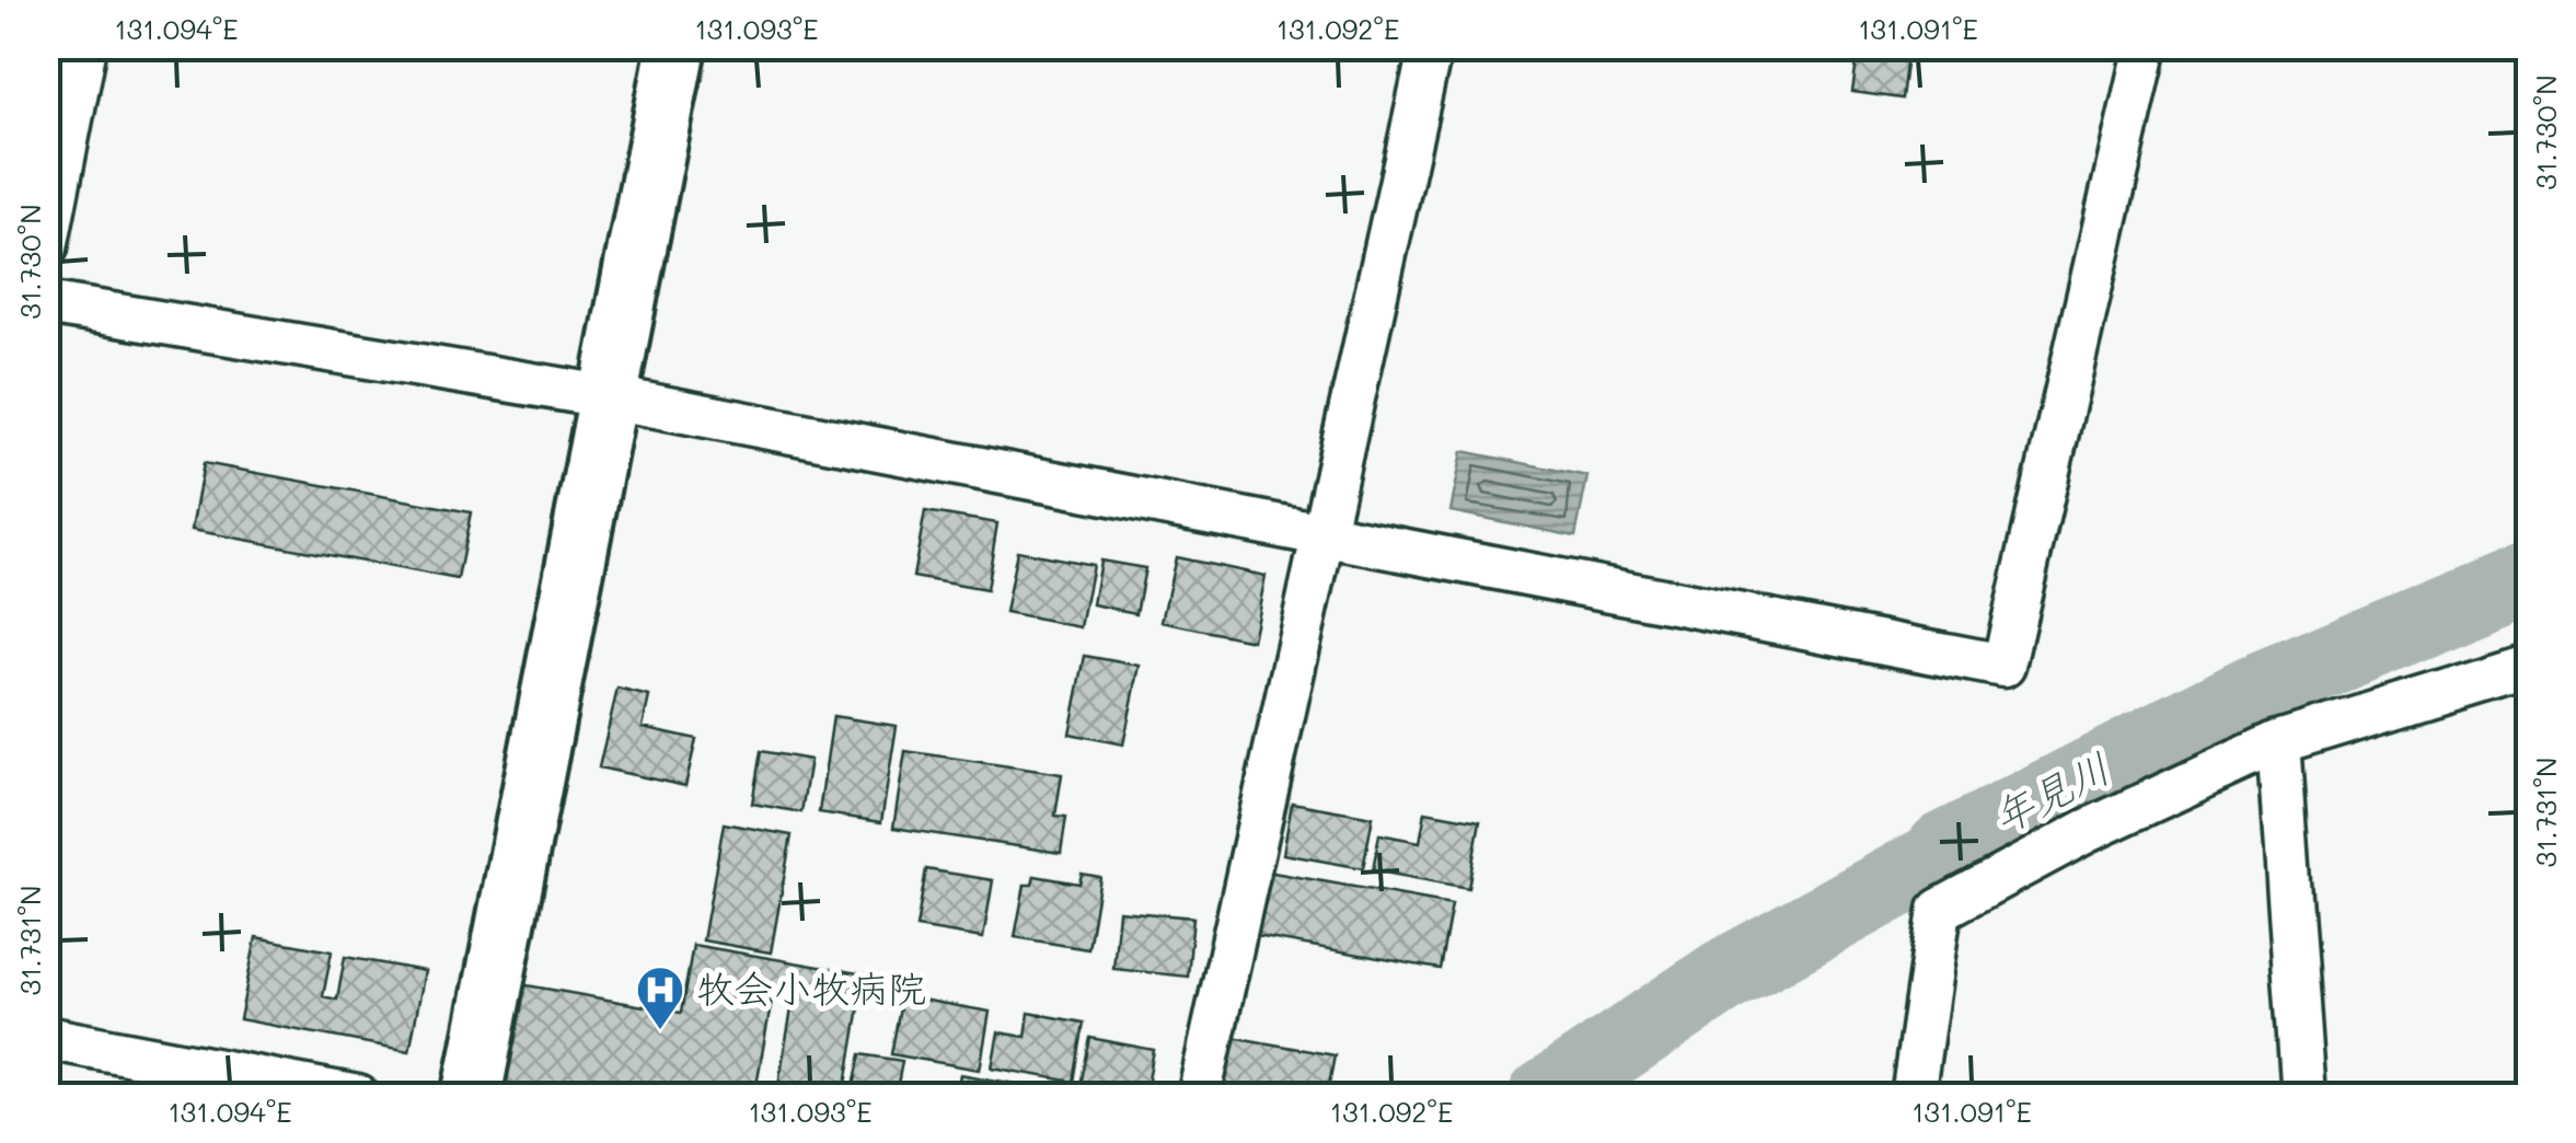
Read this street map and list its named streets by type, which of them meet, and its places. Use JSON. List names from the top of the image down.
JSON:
{
  "water": ["年見川"],
  "places": {
    "hospital": ["牧会小牧病院"]
  },
  "coordinates": [
    "131.094°E",
    "131.093°E",
    "131.092°E",
    "131.091°E",
    "31.730°N",
    "31.731°N"
  ]
}
